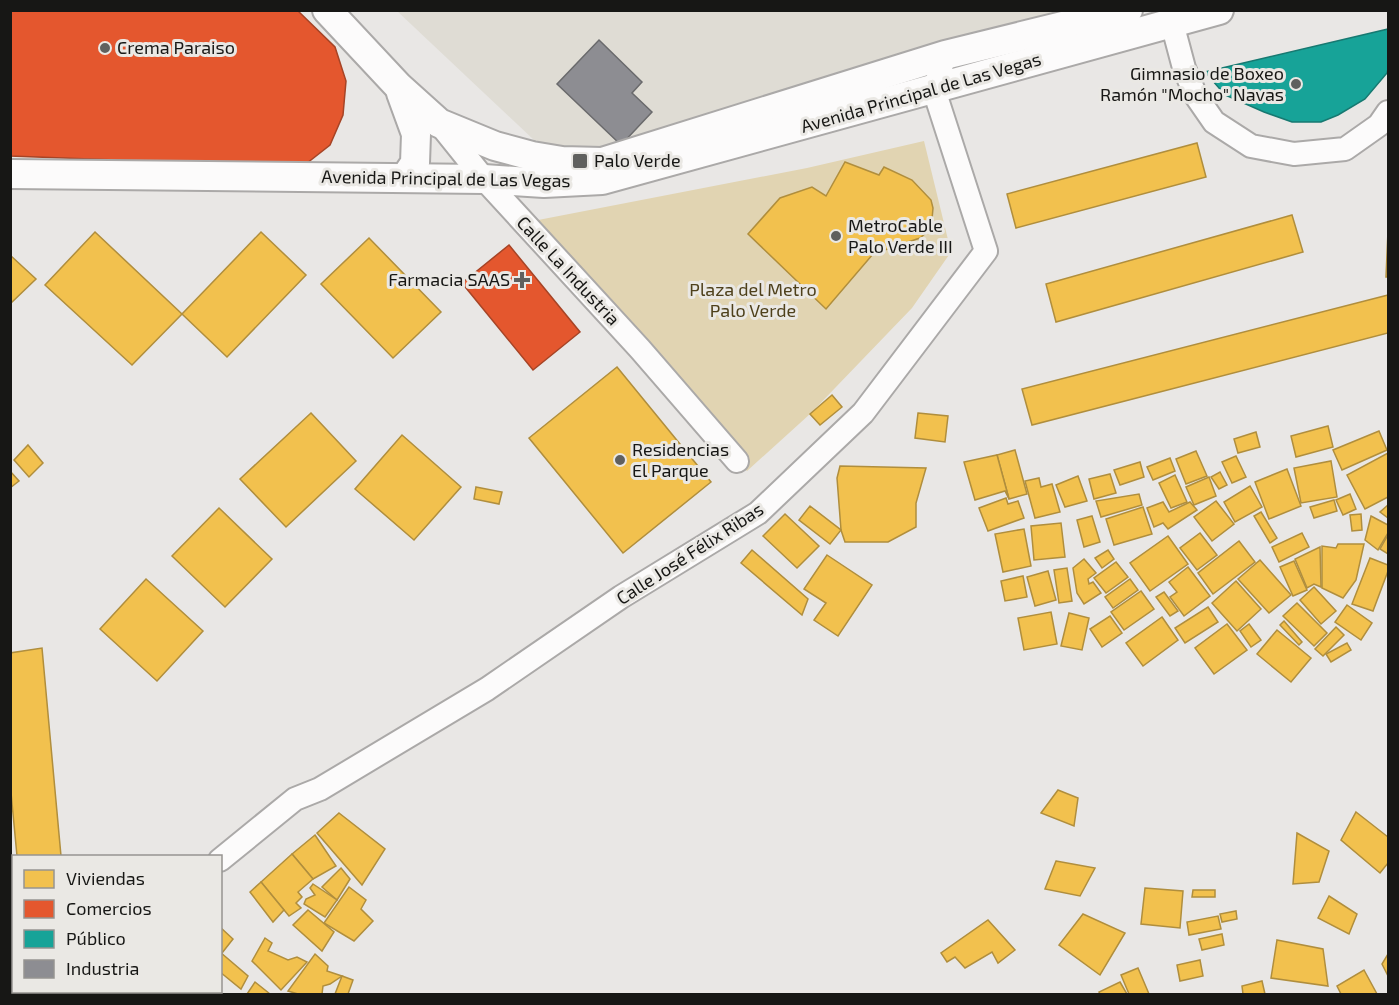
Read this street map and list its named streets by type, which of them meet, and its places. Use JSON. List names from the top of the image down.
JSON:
{
  "streets": {
    "street": ["Avenida Principal de Las Vegas", "Calle La Industria", "Calle José Félix Ribas"]
  },
  "crossings": [
    ["Avenida Principal de Las Vegas", "Calle La Industria"],
    ["Avenida Principal de Las Vegas", "Calle José Félix Ribas"]
  ],
  "parks": ["Plaza del Metro Palo Verde"],
  "places": {
    "other": [
      "Crema Paraiso",
      "Gimnasio de Boxeo Ramón \"Mocho\" Navas",
      "MetroCable Palo Verde III",
      "Residencias El Parque"
    ],
    "transit": ["Palo Verde"],
    "health": ["Farmacia SAAS"]
  },
  "legend": [
    "Viviendas",
    "Comercios",
    "Público",
    "Industria"
  ]
}
